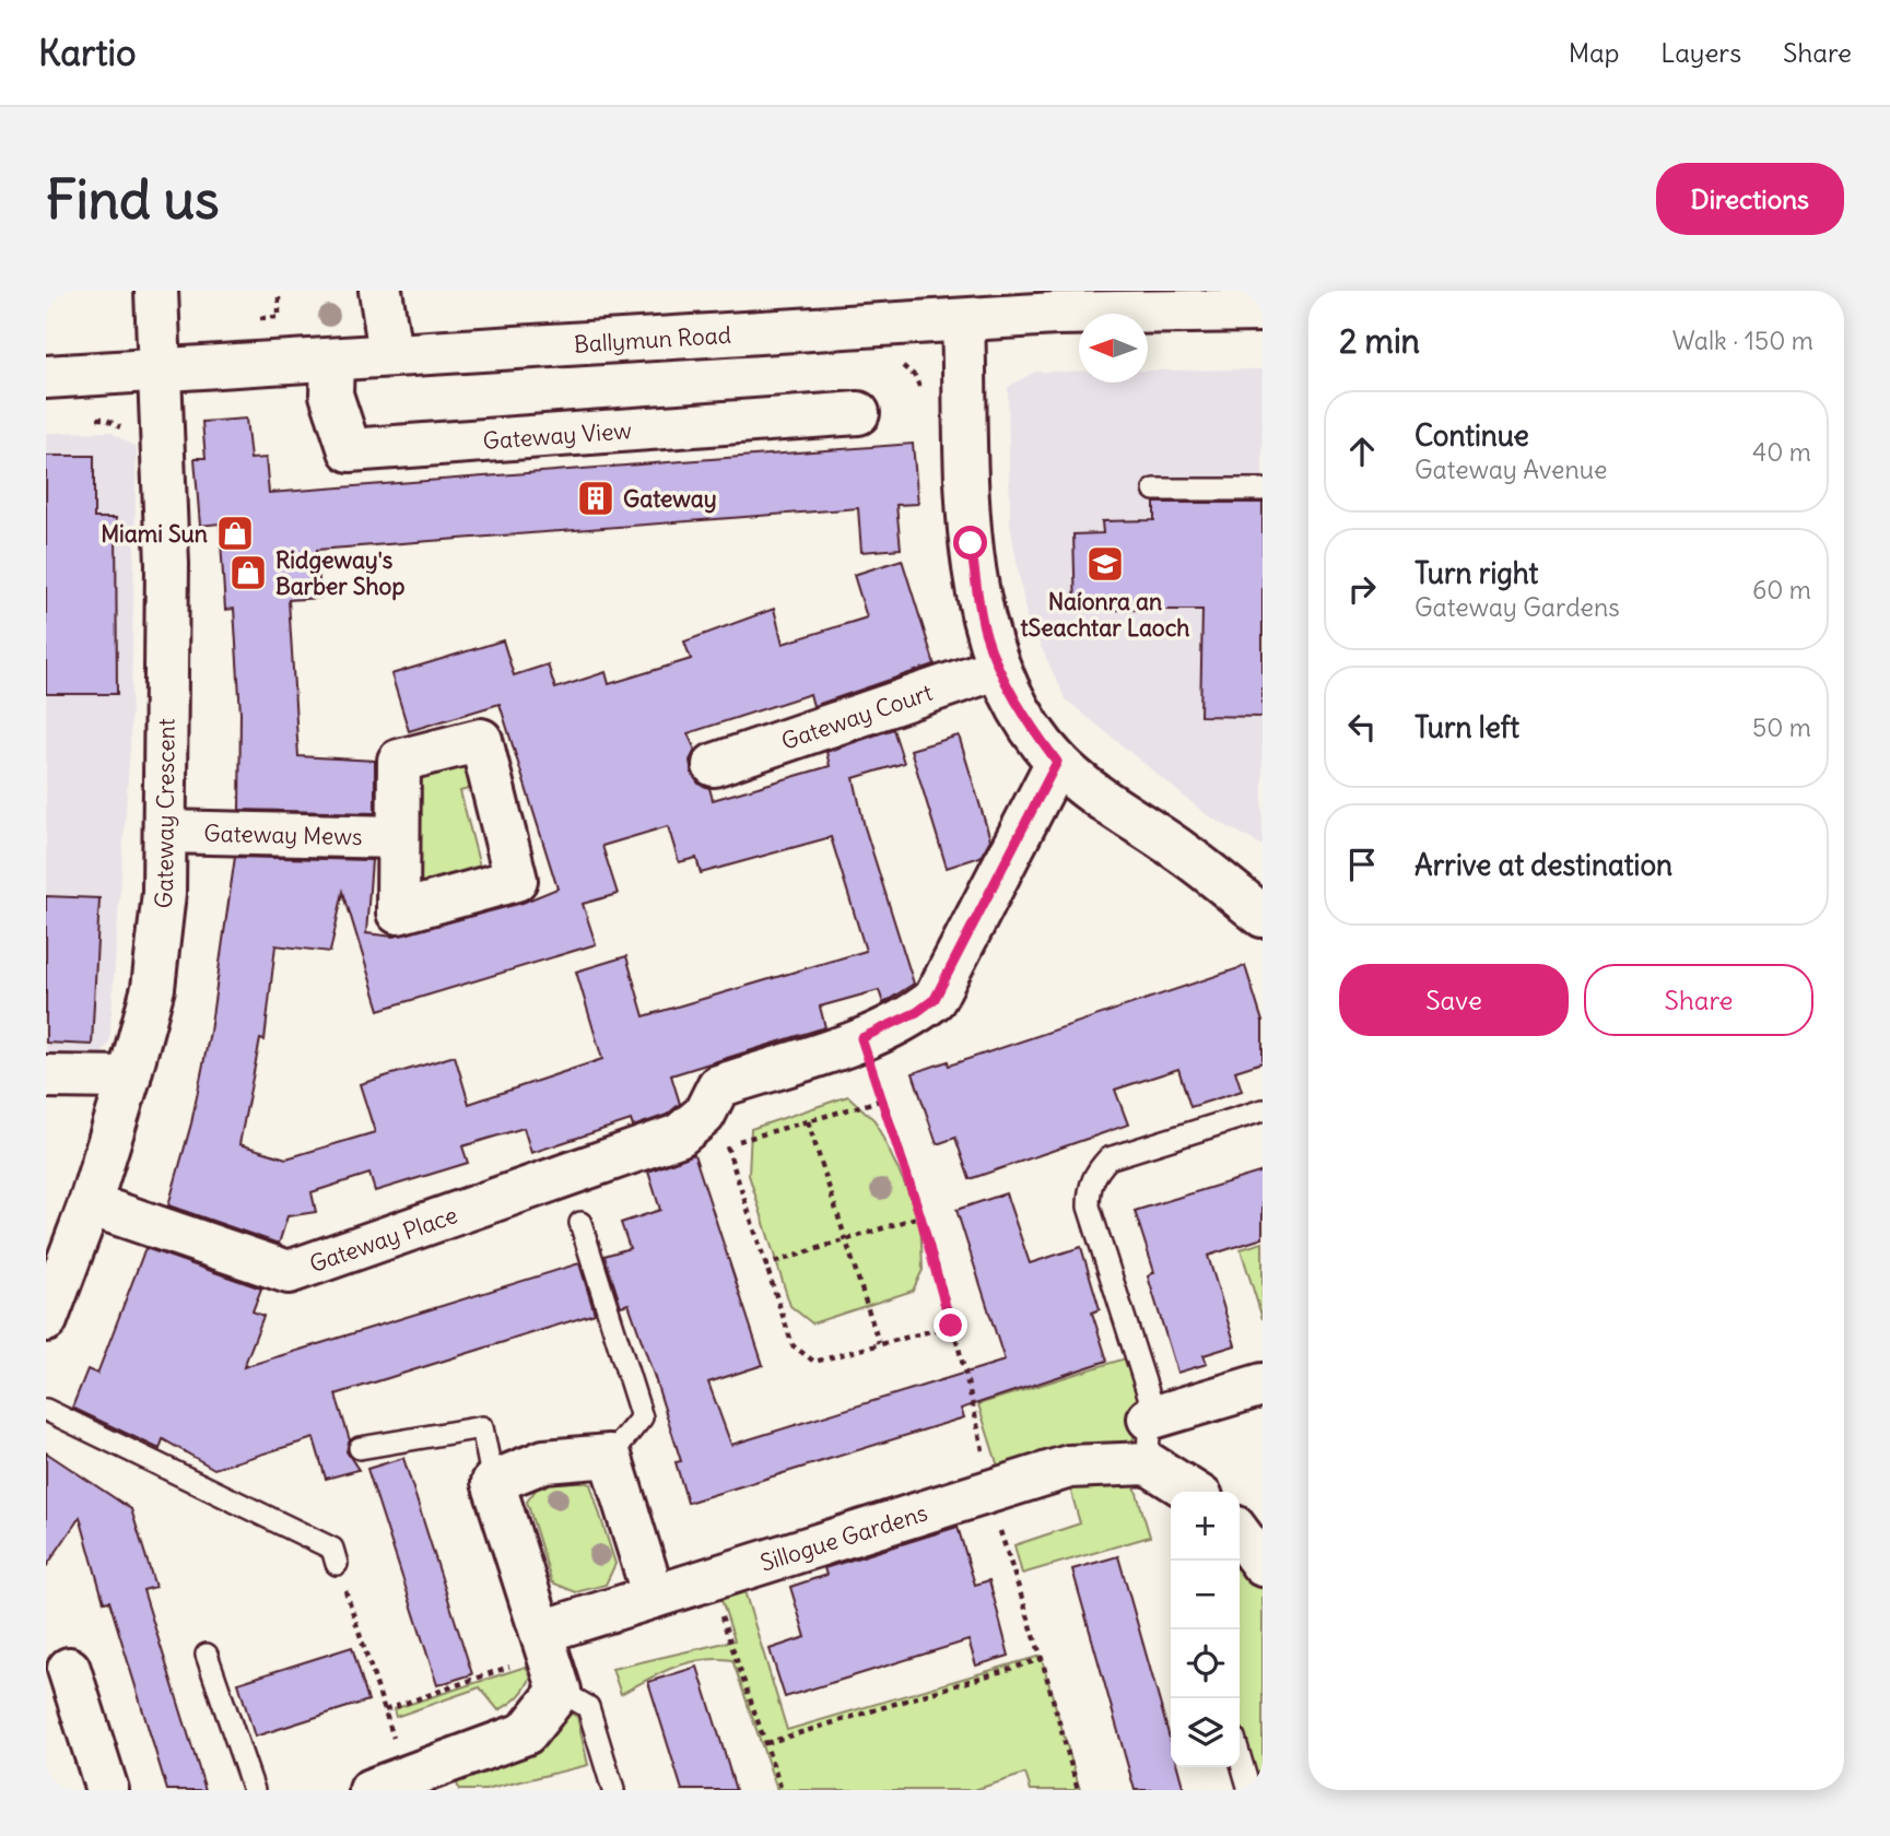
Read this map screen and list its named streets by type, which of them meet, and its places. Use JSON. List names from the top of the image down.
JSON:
{
  "streets": {
    "street": [
      "Ballymun Road",
      "Gateway View",
      "Gateway Court",
      "Gateway Crescent",
      "Gateway Mews",
      "Gateway Place",
      "Sillogue Gardens"
    ]
  },
  "crossings": [
    ["Ballymun Road", "Gateway View"],
    ["Ballymun Road", "Gateway Crescent"],
    ["Gateway Crescent", "Gateway Mews"],
    ["Gateway Crescent", "Gateway Place"]
  ],
  "places": {
    "building": ["Gateway"],
    "shop": ["Miami Sun", "Ridgeway's Barber Shop"],
    "school or university": ["Naíonra an tSeachtar Laoch"]
  },
  "north": "left",
  "page": {
    "header": "Kartio",
    "nav": ["Map", "Layers", "Share"],
    "buttons": [
      "Directions",
      ["Save", "Share"]
    ],
    "title": "Find us",
    "heading": ["2 min", "Walk · 150 m"],
    "list": [
      ["Continue", "Gateway Avenue", "40 m"],
      ["Turn right", "Gateway Gardens", "60 m"],
      ["Turn left", "50 m"],
      "Arrive at destination"
    ],
    "map_buttons": ["+", "−"]
  }
}
